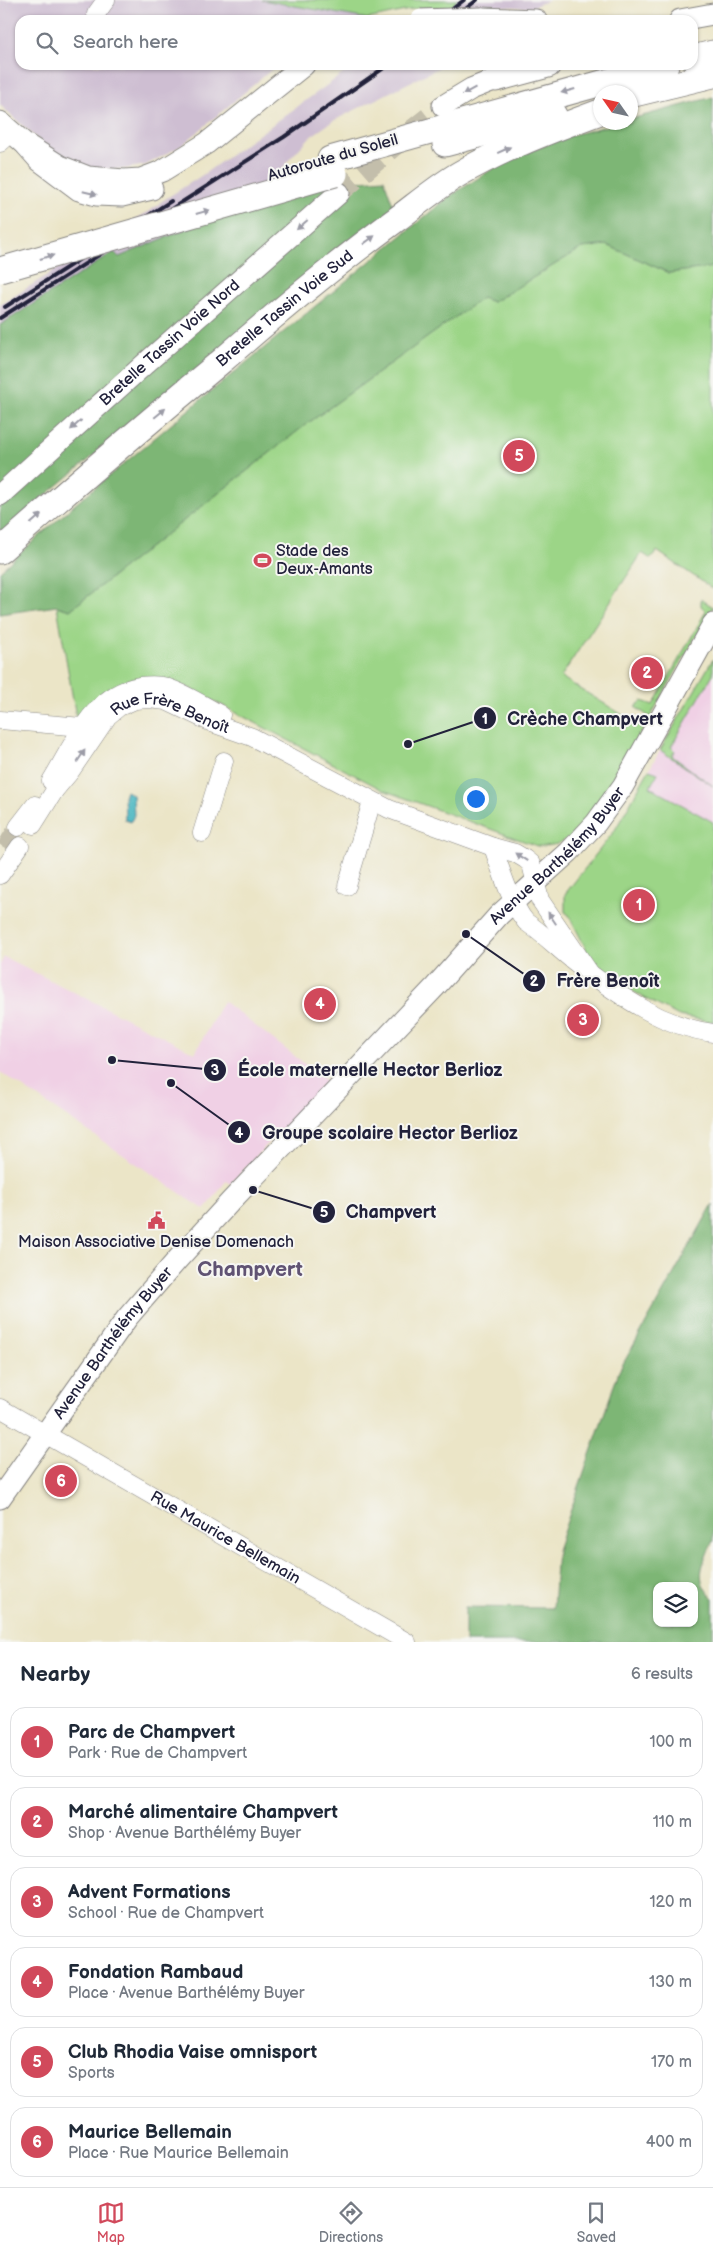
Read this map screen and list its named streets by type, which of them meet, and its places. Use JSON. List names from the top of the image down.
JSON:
{
  "streets": {
    "highway": ["Autoroute du Soleil", "Bretelle Tassin Voie Sud"],
    "main road": ["Bretelle Tassin Voie Nord", "Avenue Barthélémy Buyer"],
    "street": ["Rue Frère Benoît", "Rue Maurice Bellemain"]
  },
  "crossings": [
    ["Autoroute du Soleil", "Bretelle Tassin Voie Nord"],
    ["Rue Frère Benoît", "Avenue Barthélémy Buyer"],
    ["Avenue Barthélémy Buyer", "Rue Maurice Bellemain"]
  ],
  "one_way": ["Bretelle Tassin Voie Sud", "Bretelle Tassin Voie Nord"],
  "districts": ["Champvert"],
  "places": {
    "sports": ["Stade des Deux-Amants"],
    "other": [
      "Crèche Champvert",
      "Frère Benoît",
      "École maternelle Hector Berlioz",
      "Groupe scolaire Hector Berlioz",
      "Champvert"
    ],
    "public building": ["Maison Associative Denise Domenach"]
  },
  "north": "top left",
  "page": {
    "search": "Search here",
    "pins": [
      "5",
      "2",
      "1",
      "4",
      "3",
      "6"
    ],
    "heading": ["Nearby", "6 results"],
    "list": [
      {
        "mark": "1",
        "name": "Parc de Champvert",
        "note": "Park · Rue de Champvert",
        "value": "100 m"
      },
      {
        "mark": "2",
        "name": "Marché alimentaire Champvert",
        "note": "Shop · Avenue Barthélémy Buyer",
        "value": "110 m"
      },
      {
        "mark": "3",
        "name": "Advent Formations",
        "note": "School · Rue de Champvert",
        "value": "120 m"
      },
      {
        "mark": "4",
        "name": "Fondation Rambaud",
        "note": "Place · Avenue Barthélémy Buyer",
        "value": "130 m"
      },
      {
        "mark": "5",
        "name": "Club Rhodia Vaise omnisport",
        "note": "Sports",
        "value": "170 m"
      },
      {
        "mark": "6",
        "name": "Maurice Bellemain",
        "note": "Place · Rue Maurice Bellemain",
        "value": "400 m"
      }
    ],
    "nav": ["Map", "Directions", "Saved"]
  }
}
